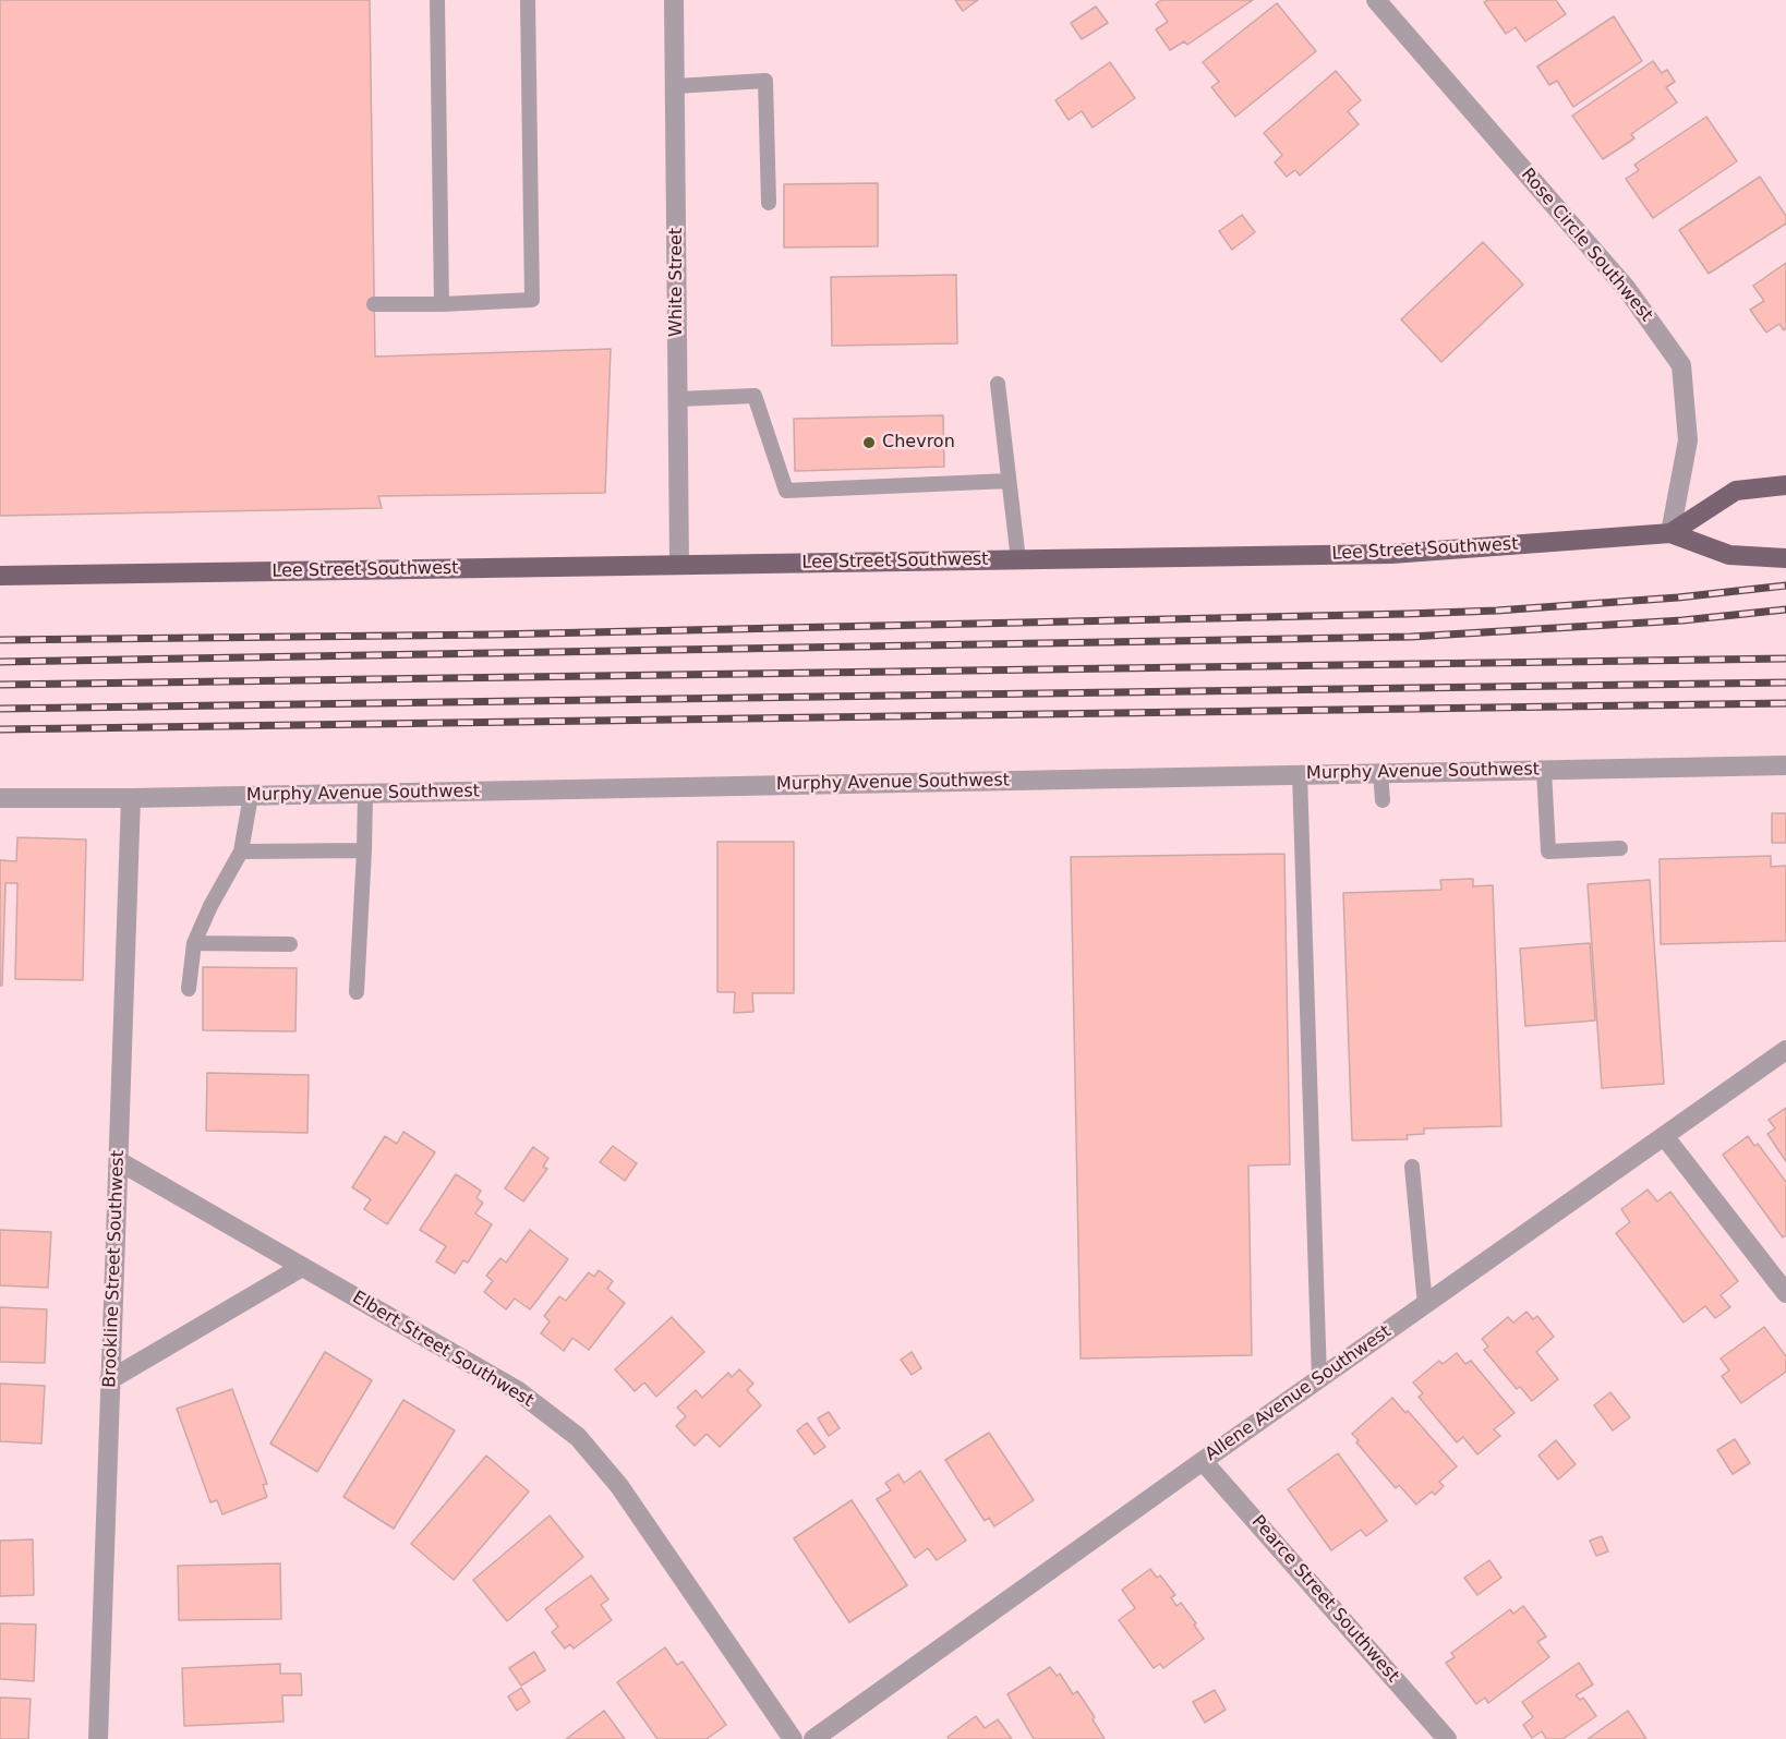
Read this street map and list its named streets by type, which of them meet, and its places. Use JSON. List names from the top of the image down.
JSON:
{
  "streets": {
    "main road": ["Lee Street Southwest"],
    "street": [
      "Rose Circle Southwest",
      "White Street",
      "Murphy Avenue Southwest",
      "Brookline Street Southwest",
      "Elbert Street Southwest",
      "Allene Avenue Southwest",
      "Pearce Street Southwest"
    ]
  },
  "crossings": [
    ["Rose Circle Southwest", "Lee Street Southwest"],
    ["White Street", "Lee Street Southwest"],
    ["Murphy Avenue Southwest", "Brookline Street Southwest"],
    ["Brookline Street Southwest", "Elbert Street Southwest"],
    ["Allene Avenue Southwest", "Pearce Street Southwest"]
  ],
  "places": ["Chevron"]
}
